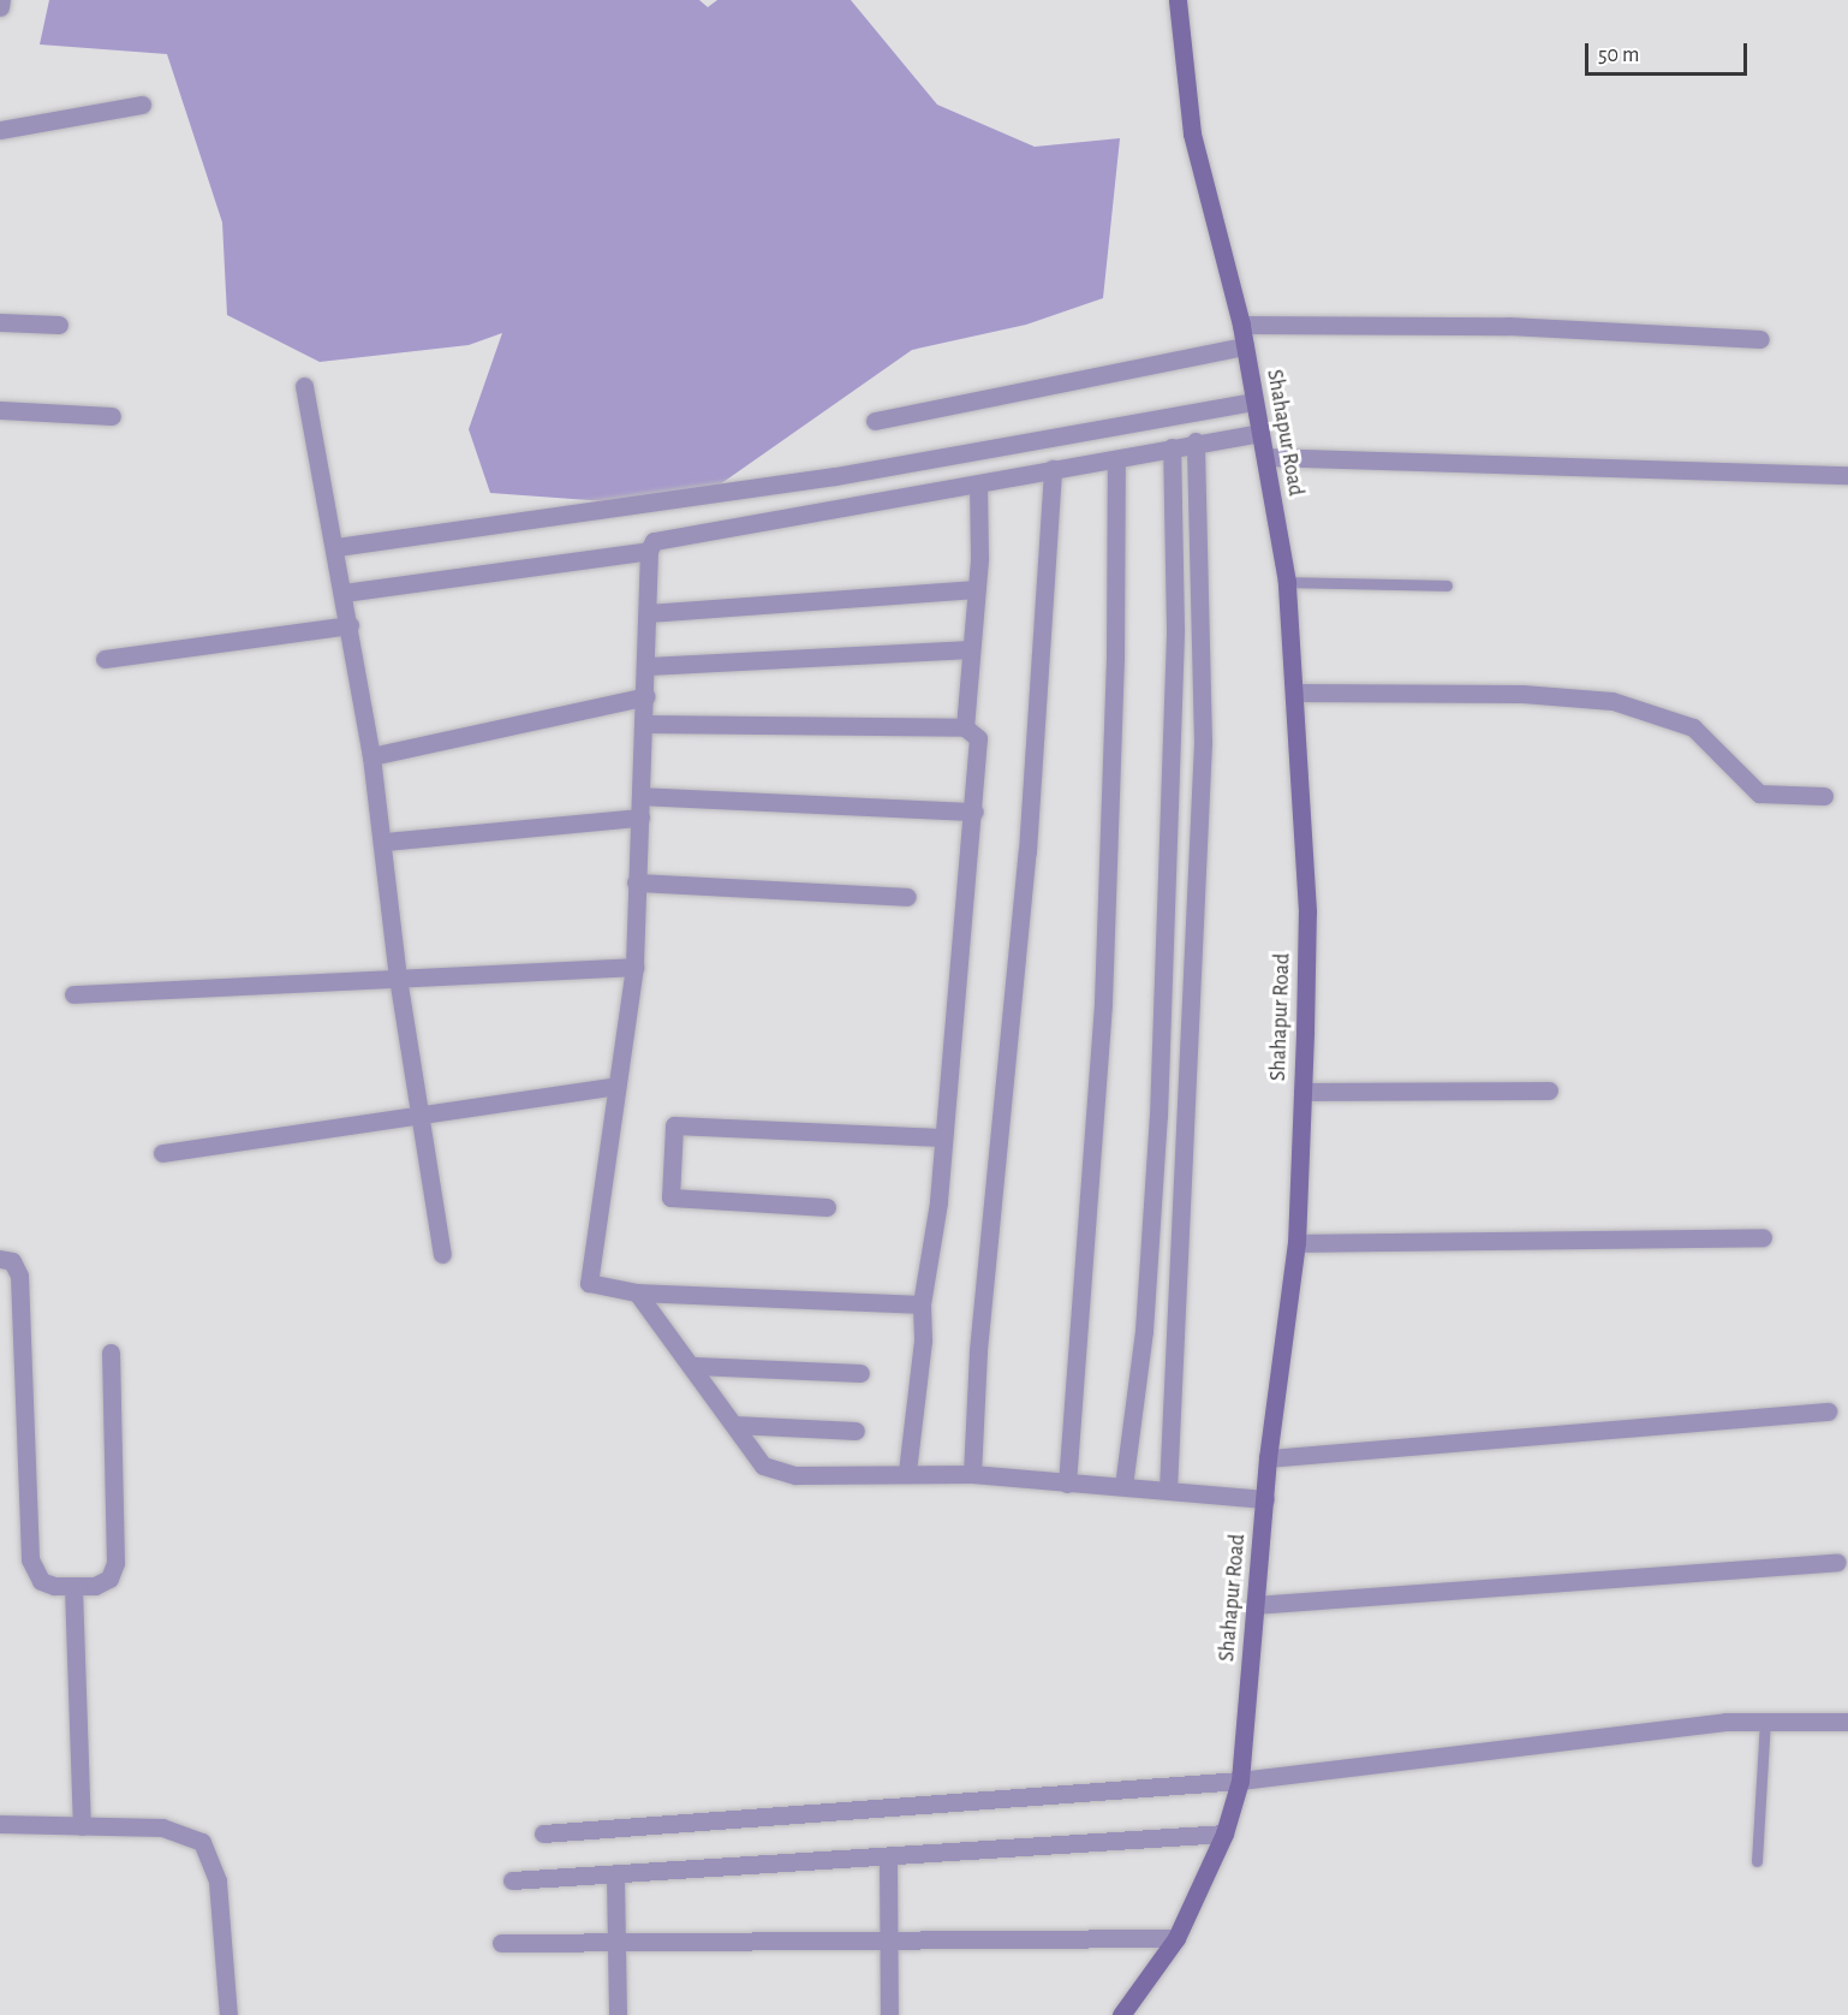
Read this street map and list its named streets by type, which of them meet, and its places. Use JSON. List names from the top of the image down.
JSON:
{
  "streets": {
    "main road": ["Shahapur Road"]
  },
  "scale_bar": "50 m"
}
